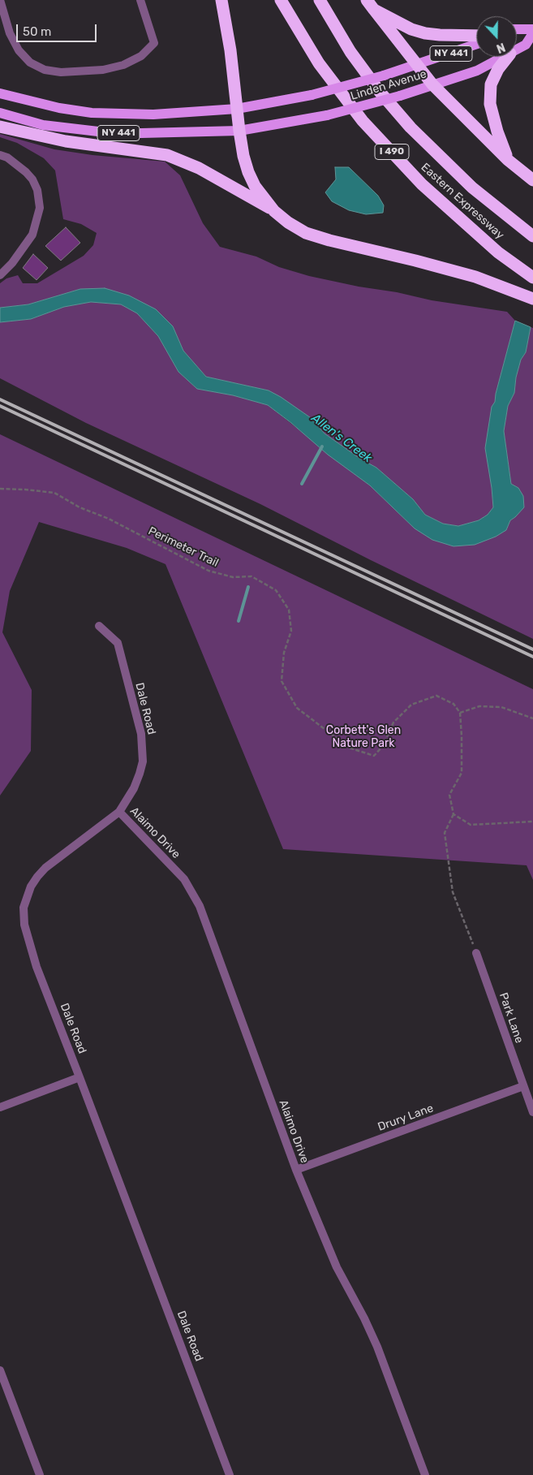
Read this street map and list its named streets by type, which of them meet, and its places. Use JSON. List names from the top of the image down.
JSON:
{
  "streets": {
    "highway": ["I 490", "Eastern Expressway"],
    "main road": ["NY 441", "Linden Avenue"],
    "street": [
      "Dale Road",
      "Alaimo Drive",
      "Park Lane",
      "Drury Lane"
    ],
    "path": ["Perimeter Trail"]
  },
  "crossings": [
    ["NY 441", "Linden Avenue"],
    ["Dale Road", "Alaimo Drive"],
    ["Alaimo Drive", "Drury Lane"],
    ["Park Lane", "Drury Lane"]
  ],
  "water": ["Allen's Creek"],
  "parks": ["Corbett's Glen Nature Park"],
  "scale_bar": "50 m",
  "north": "bottom"
}
